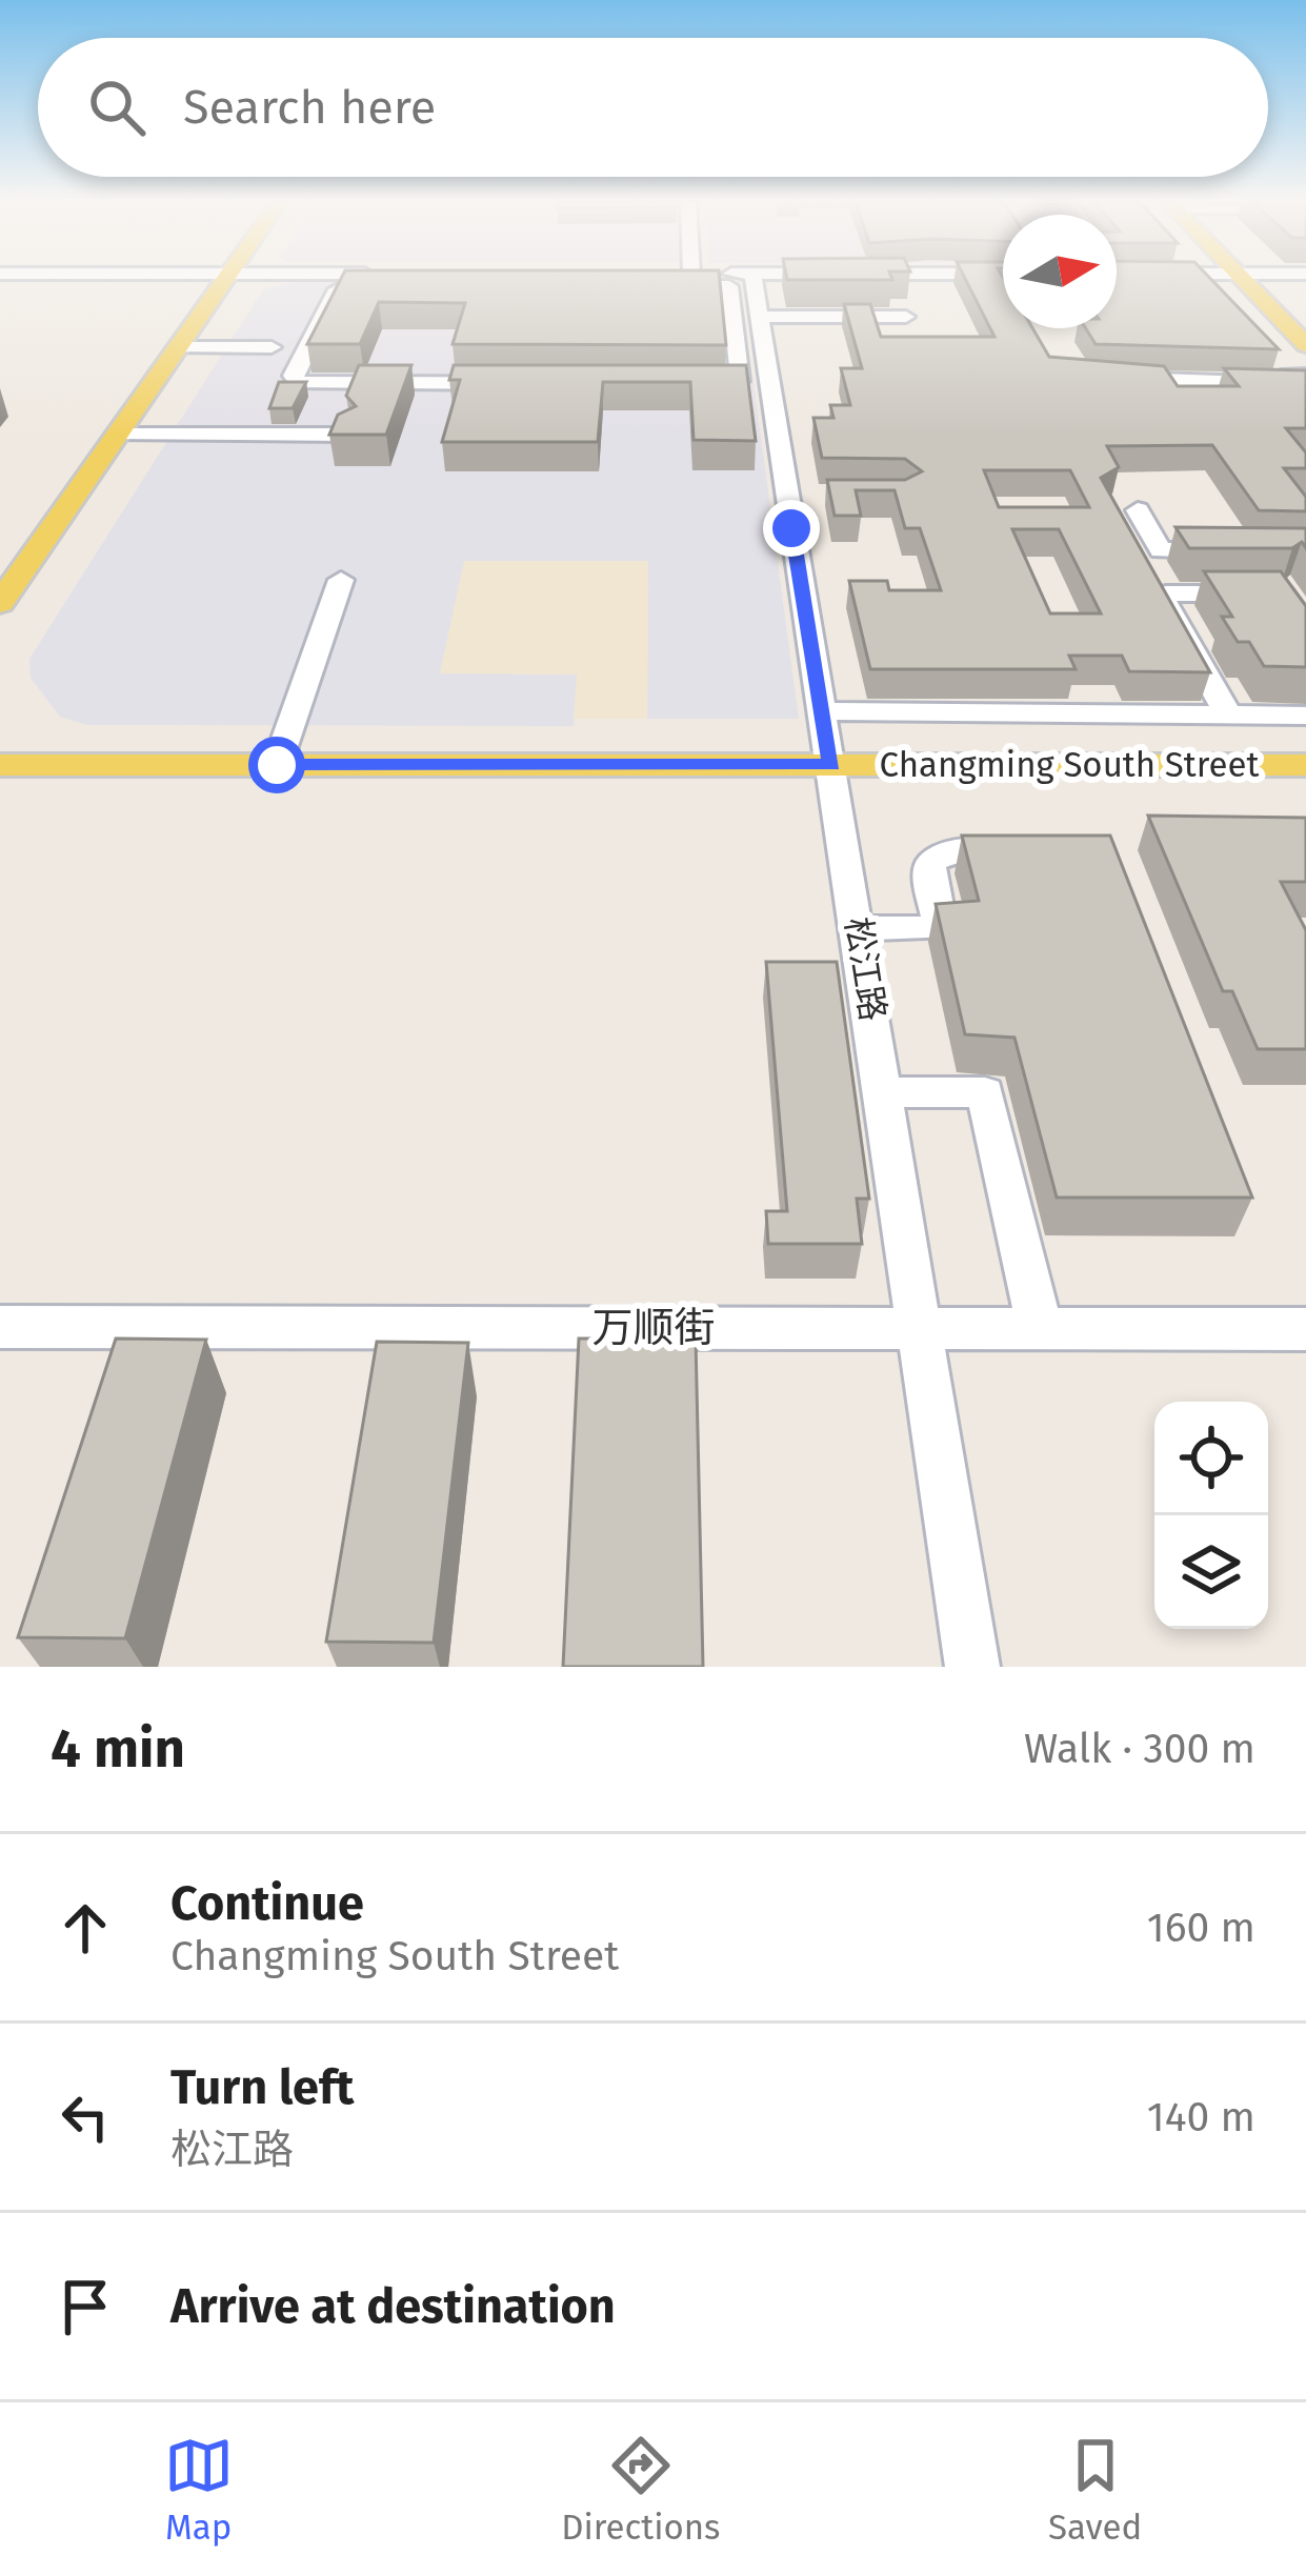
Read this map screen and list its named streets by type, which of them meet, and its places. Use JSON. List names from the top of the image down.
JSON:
{
  "streets": {
    "main road": ["Changming South Street"],
    "street": ["松江路", "万顺街"]
  },
  "crossings": [
    ["Changming South Street", "松江路"],
    ["松江路", "万顺街"]
  ],
  "north": "right",
  "page": {
    "search": "Search here",
    "heading": ["4 min", "Walk · 300 m"],
    "list": [
      ["Continue", "Changming South Street", "160 m"],
      ["Turn left", "松江路", "140 m"],
      "Arrive at destination"
    ],
    "nav": ["Map", "Directions", "Saved"]
  }
}
